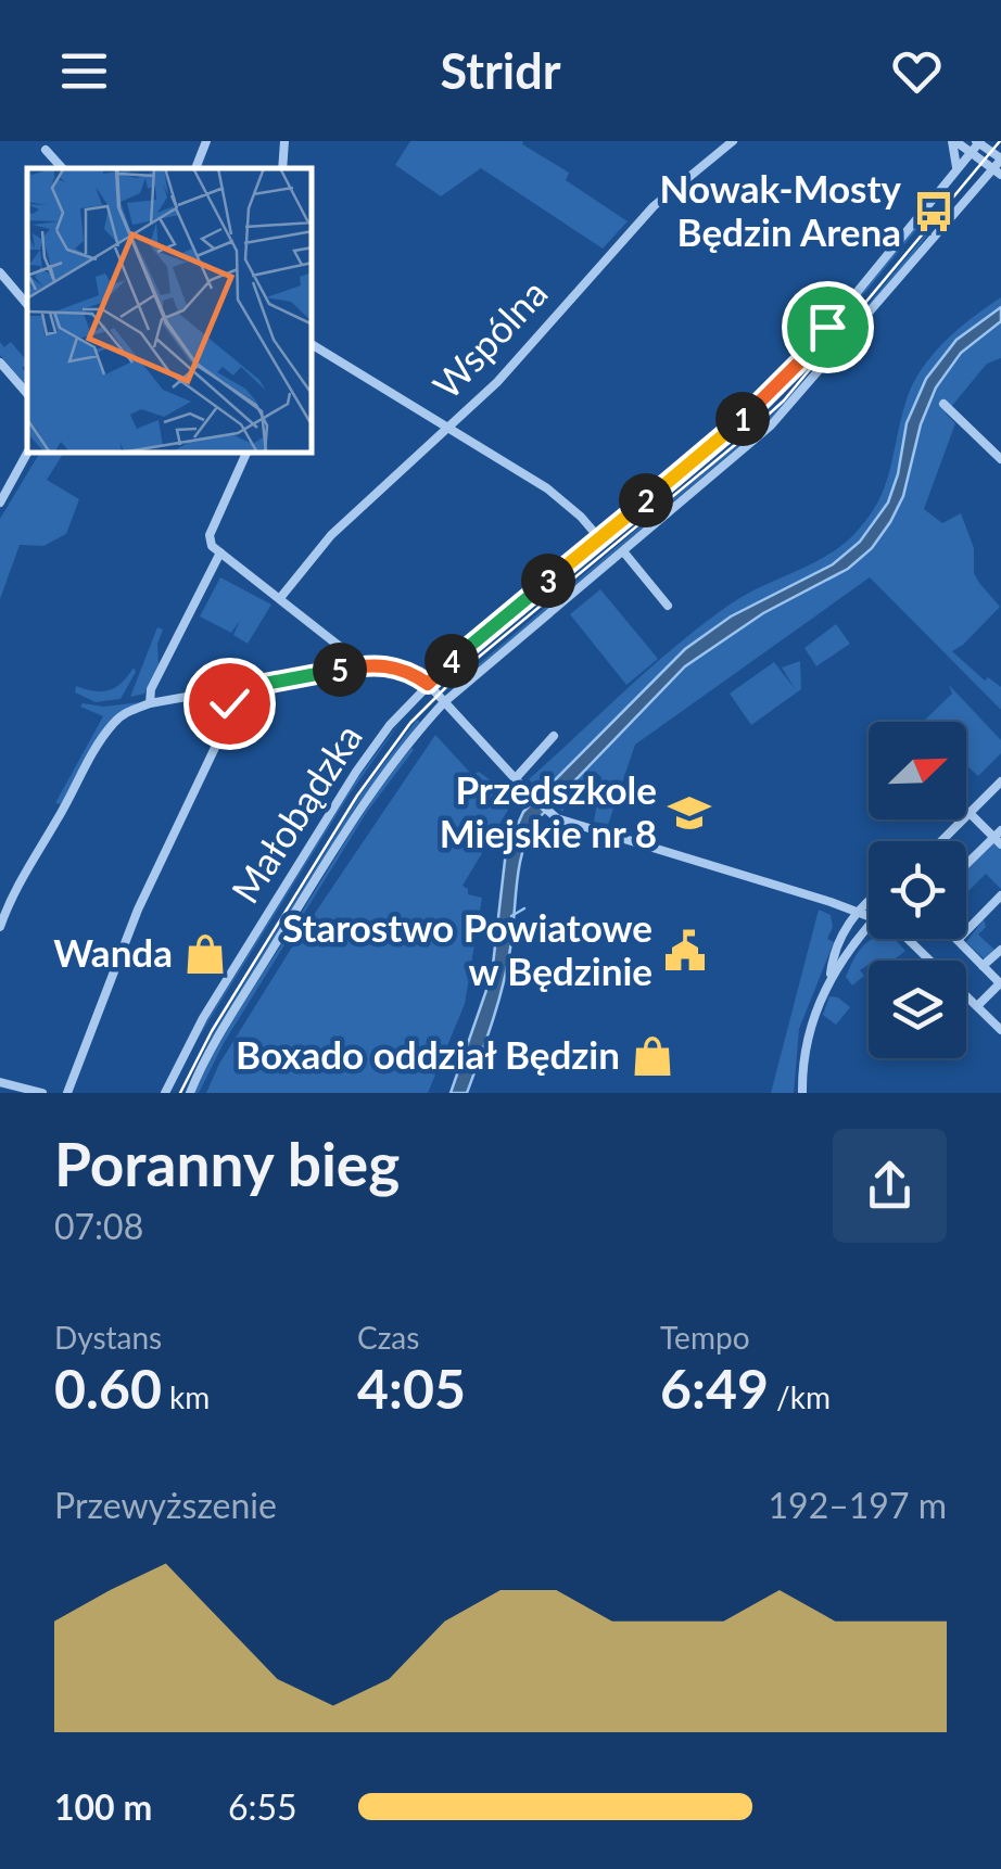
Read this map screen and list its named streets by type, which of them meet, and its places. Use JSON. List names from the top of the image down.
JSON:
{
  "streets": {
    "street": ["Wspólna", "Małobądzka"]
  },
  "places": {
    "bus stop": ["Nowak-Mosty Będzin Arena"],
    "school or university": ["Przedszkole Miejskie nr 8"],
    "public building": ["Starostwo Powiatowe w Będzinie"],
    "shop": ["Wanda", "Boxado oddział Będzin"]
  },
  "north": "top right",
  "page": {
    "header": "Stridr",
    "pins": [
      "1",
      "2",
      "3",
      "4",
      "5"
    ],
    "heading": ["Poranny bieg", "07:08"],
    "stats": [
      ["Dystans", "0.60 km"],
      ["Czas", "4:05"],
      ["Tempo", "6:49 /km"]
    ],
    "chart": ["Przewyższenie", "192–197 m"],
    "list": [
      {
        "name": "100 m",
        "note": "6:55"
      }
    ]
  }
}
